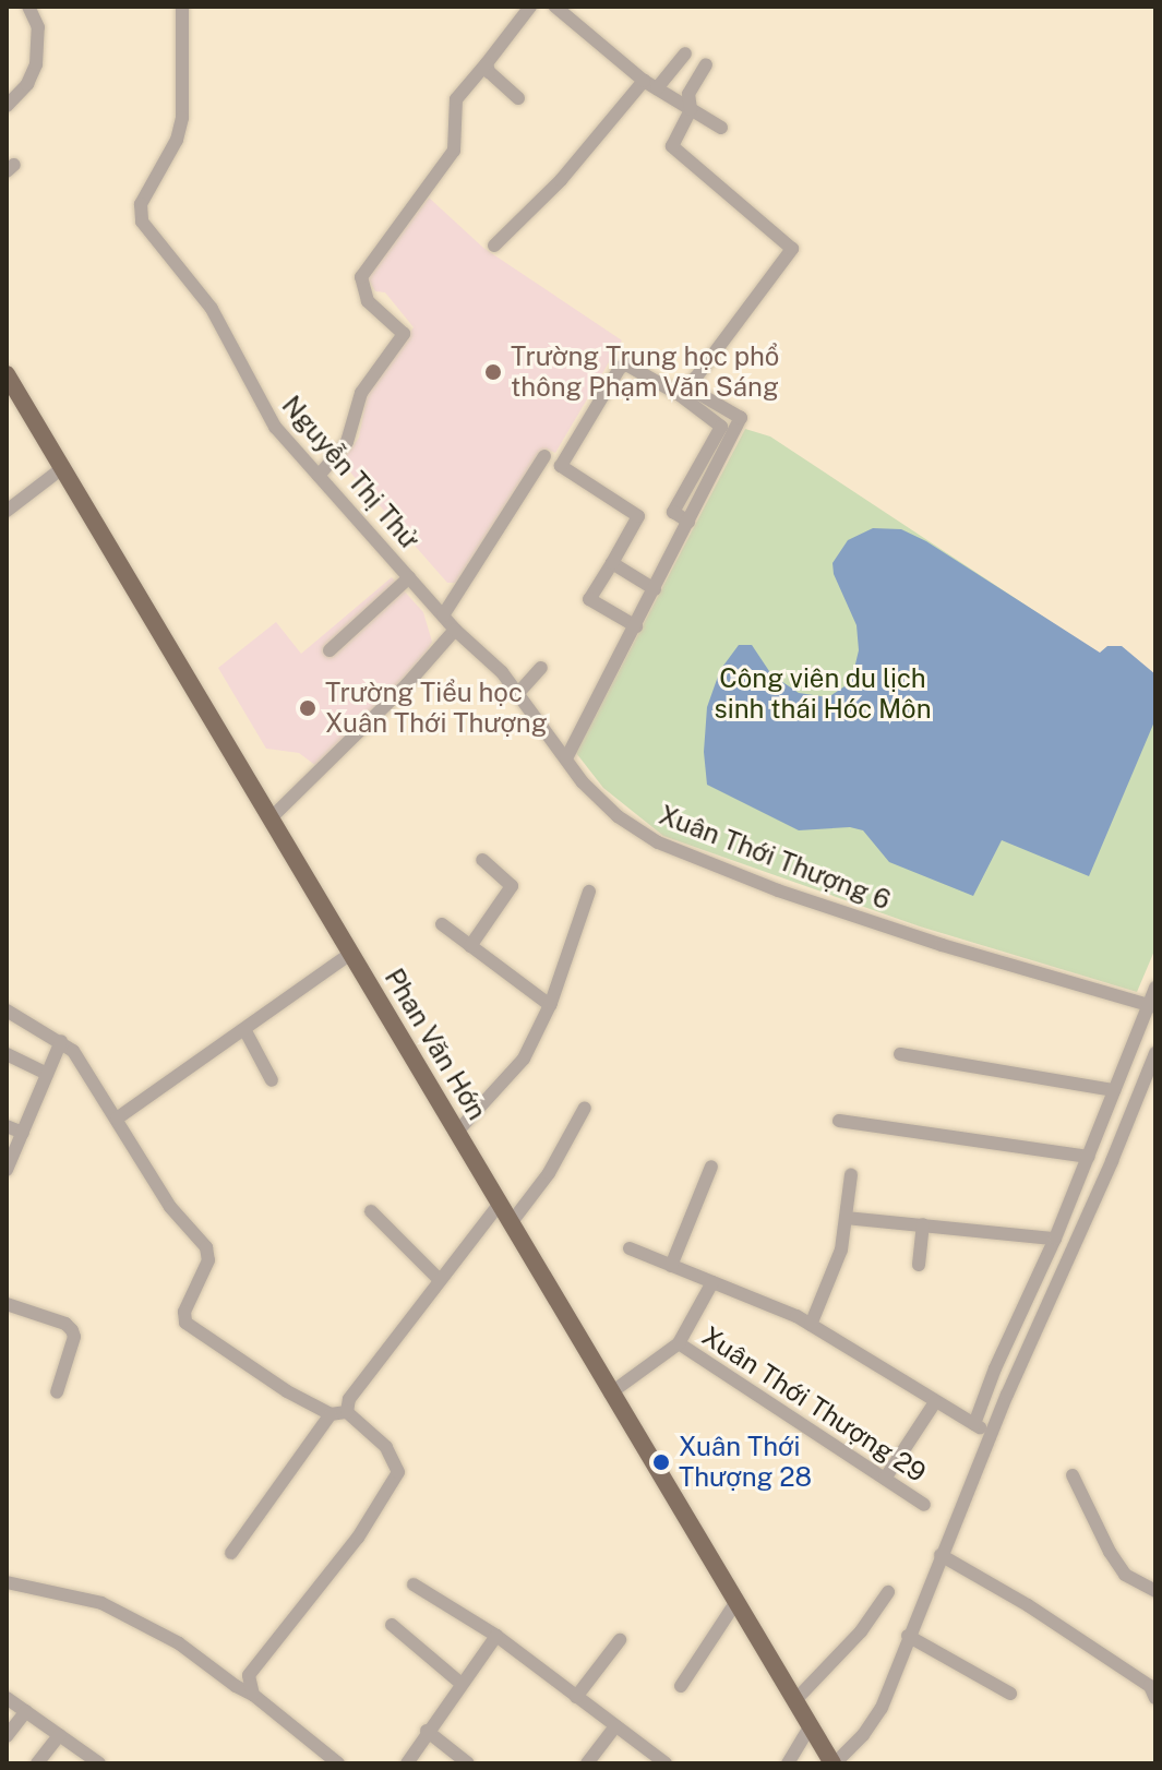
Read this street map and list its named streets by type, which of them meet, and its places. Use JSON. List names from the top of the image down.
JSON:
{
  "streets": {
    "main road": ["Phan Văn Hớn"],
    "street": ["Nguyễn Thị Thử", "Xuân Thới Thượng 6", "Xuân Thới Thượng 29"]
  },
  "crossings": [
    ["Nguyễn Thị Thử", "Xuân Thới Thượng 6"]
  ],
  "parks": ["Công viên du lịch sinh thái Hóc Môn"],
  "places": ["Trường Trung học phổ thông Phạm Văn Sáng", "Trường Tiểu học Xuân Thới Thượng", "Xuân Thới Thượng 28"]
}
